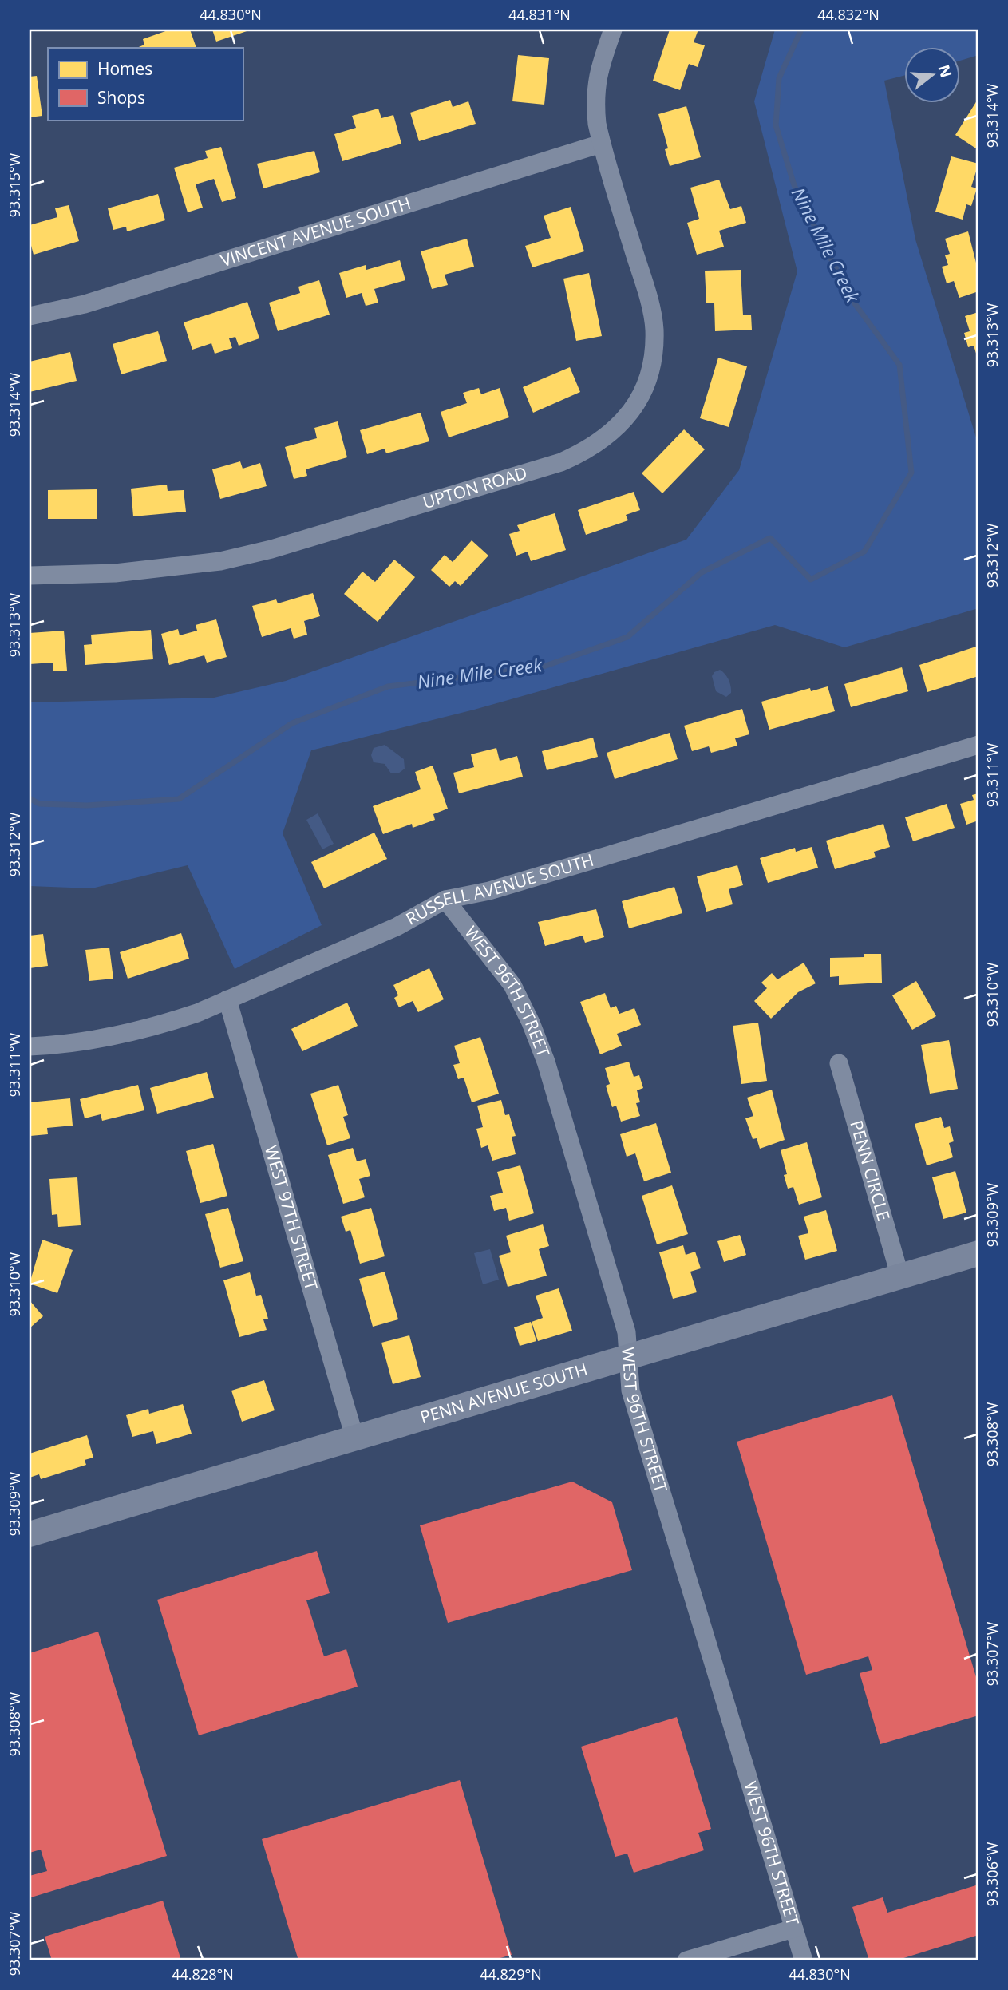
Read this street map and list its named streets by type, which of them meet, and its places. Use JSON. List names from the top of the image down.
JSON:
{
  "streets": {
    "main road": ["PENN AVENUE SOUTH"],
    "street": [
      "VINCENT AVENUE SOUTH",
      "UPTON ROAD",
      "RUSSELL AVENUE SOUTH",
      "WEST 96TH STREET",
      "PENN CIRCLE",
      "WEST 97TH STREET"
    ]
  },
  "crossings": [
    ["VINCENT AVENUE SOUTH", "UPTON ROAD"],
    ["RUSSELL AVENUE SOUTH", "WEST 96TH STREET"],
    ["RUSSELL AVENUE SOUTH", "WEST 97TH STREET"],
    ["WEST 96TH STREET", "PENN AVENUE SOUTH"],
    ["PENN CIRCLE", "PENN AVENUE SOUTH"],
    ["WEST 97TH STREET", "PENN AVENUE SOUTH"]
  ],
  "water": ["Nine Mile Creek"],
  "legend": ["Homes", "Shops"],
  "north": "right",
  "coordinates": [
    "44.830°N",
    "44.831°N",
    "44.832°N",
    "93.314°W",
    "93.315°W",
    "93.313°W",
    "93.312°W",
    "93.311°W",
    "93.310°W",
    "93.309°W",
    "93.308°W",
    "93.307°W",
    "93.306°W",
    "44.828°N",
    "44.829°N"
  ]
}
